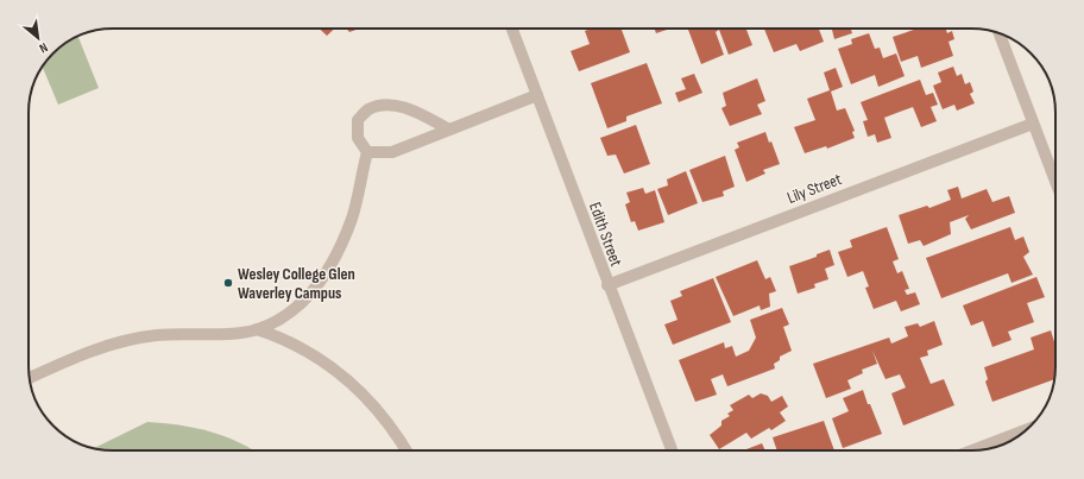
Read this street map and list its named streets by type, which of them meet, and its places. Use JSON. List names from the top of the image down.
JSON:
{
  "streets": {
    "street": ["Lily Street", "Edith Street"]
  },
  "crossings": [
    ["Lily Street", "Edith Street"]
  ],
  "places": ["Wesley College Glen Waverley Campus"],
  "north": "bottom right"
}
